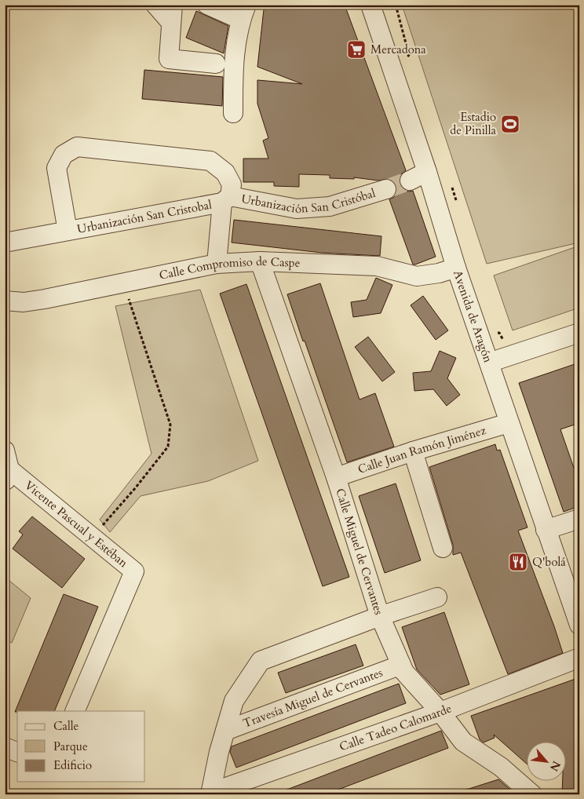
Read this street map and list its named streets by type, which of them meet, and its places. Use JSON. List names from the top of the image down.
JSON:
{
  "streets": {
    "street": [
      "Urbanización San Cristóbal",
      "Urbanización San Cristobal",
      "Calle Compromiso de Caspe",
      "Avenida de Aragón",
      "Calle Juan Ramón Jiménez",
      "Vicente Pascual y Estéban",
      "Calle Miguel de Cervantes",
      "Travesía Miguel de Cervantes",
      "Calle Tadeo Calomarde"
    ]
  },
  "crossings": [
    ["Urbanización San Cristóbal", "Urbanización San Cristobal"],
    ["Urbanización San Cristobal", "Calle Compromiso de Caspe"],
    ["Calle Compromiso de Caspe", "Avenida de Aragón"],
    ["Calle Compromiso de Caspe", "Calle Miguel de Cervantes"],
    ["Avenida de Aragón", "Calle Juan Ramón Jiménez"],
    ["Calle Juan Ramón Jiménez", "Calle Miguel de Cervantes"],
    ["Calle Miguel de Cervantes", "Travesía Miguel de Cervantes"],
    ["Calle Miguel de Cervantes", "Calle Tadeo Calomarde"]
  ],
  "places": {
    "supermarket": ["Mercadona"],
    "sports": ["Estadio de Pinilla"],
    "restaurant": ["Q'bolá"]
  },
  "legend": ["Calle", "Parque", "Edificio"],
  "north": "bottom right"
}
